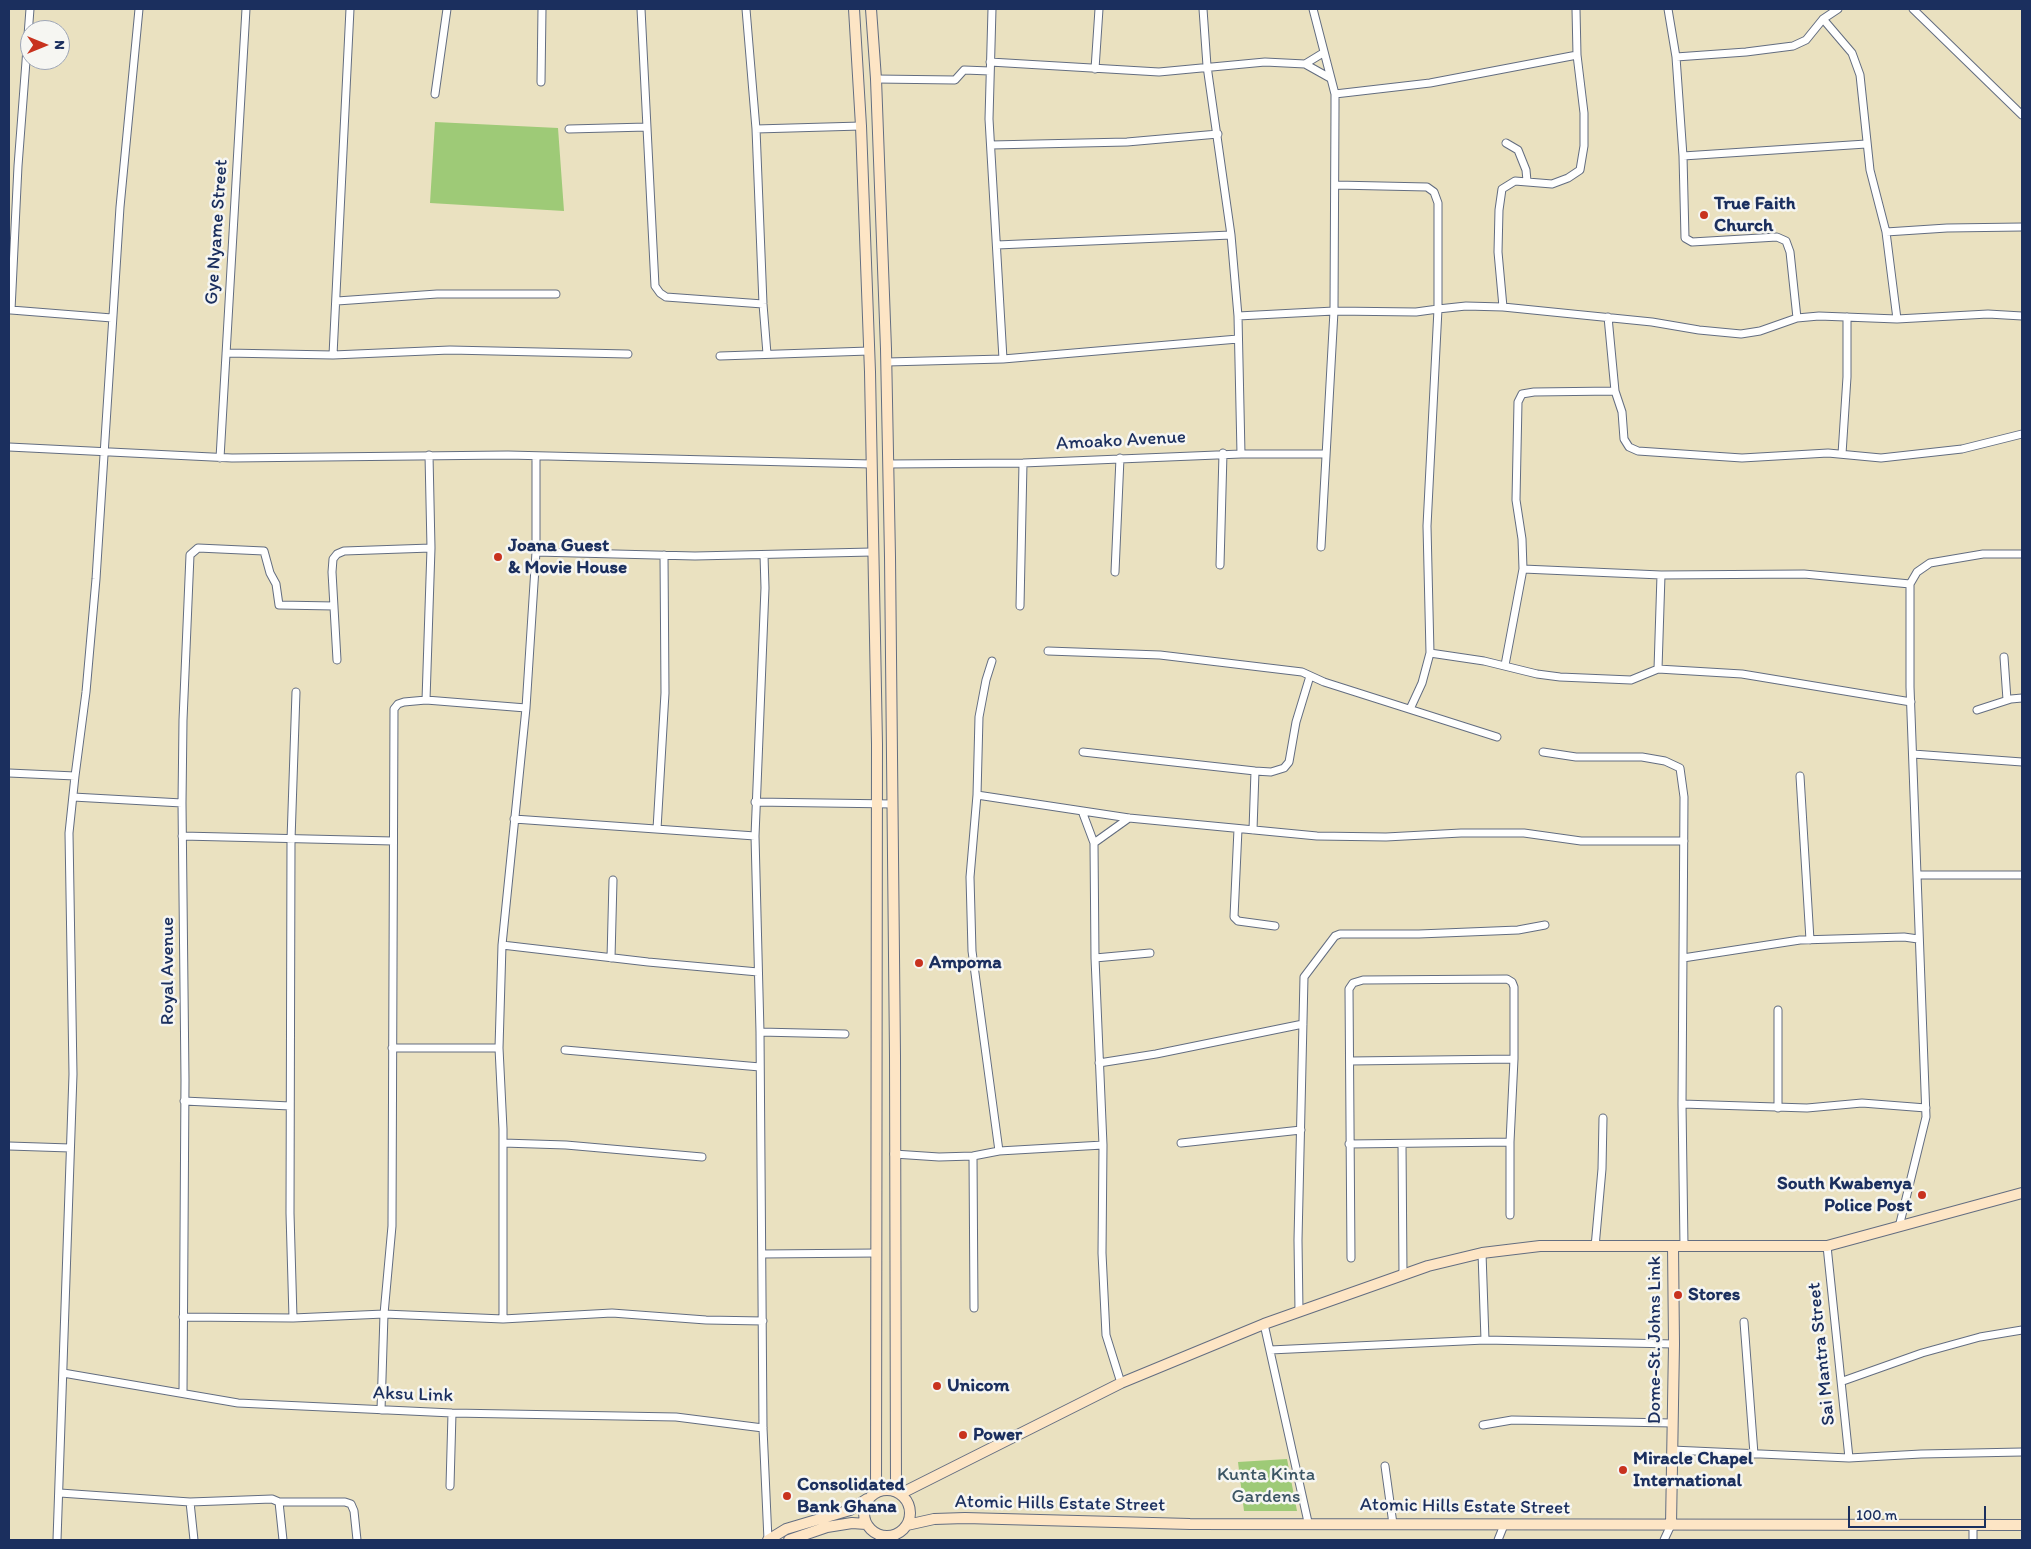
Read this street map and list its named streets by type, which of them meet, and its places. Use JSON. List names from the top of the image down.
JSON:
{
  "streets": {
    "street": [
      "Gye Nyame Street",
      "Amoako Avenue",
      "Royal Avenue",
      "Dome-St. Johns Link",
      "Sai Mantra Street",
      "Aksu Link",
      "Atomic Hills Estate Street"
    ]
  },
  "crossings": [
    ["Royal Avenue", "Aksu Link"],
    ["Dome-St. Johns Link", "Atomic Hills Estate Street"]
  ],
  "parks": ["Kunta Kinta Gardens"],
  "places": [
    "True Faith Church",
    "Joana Guest & Movie House",
    "Ampoma",
    "South Kwabenya Police Post",
    "Stores",
    "Unicom",
    "Power",
    "Miracle Chapel International",
    "Consolidated Bank Ghana"
  ],
  "scale_bar": "100 m",
  "north": "right"
}
